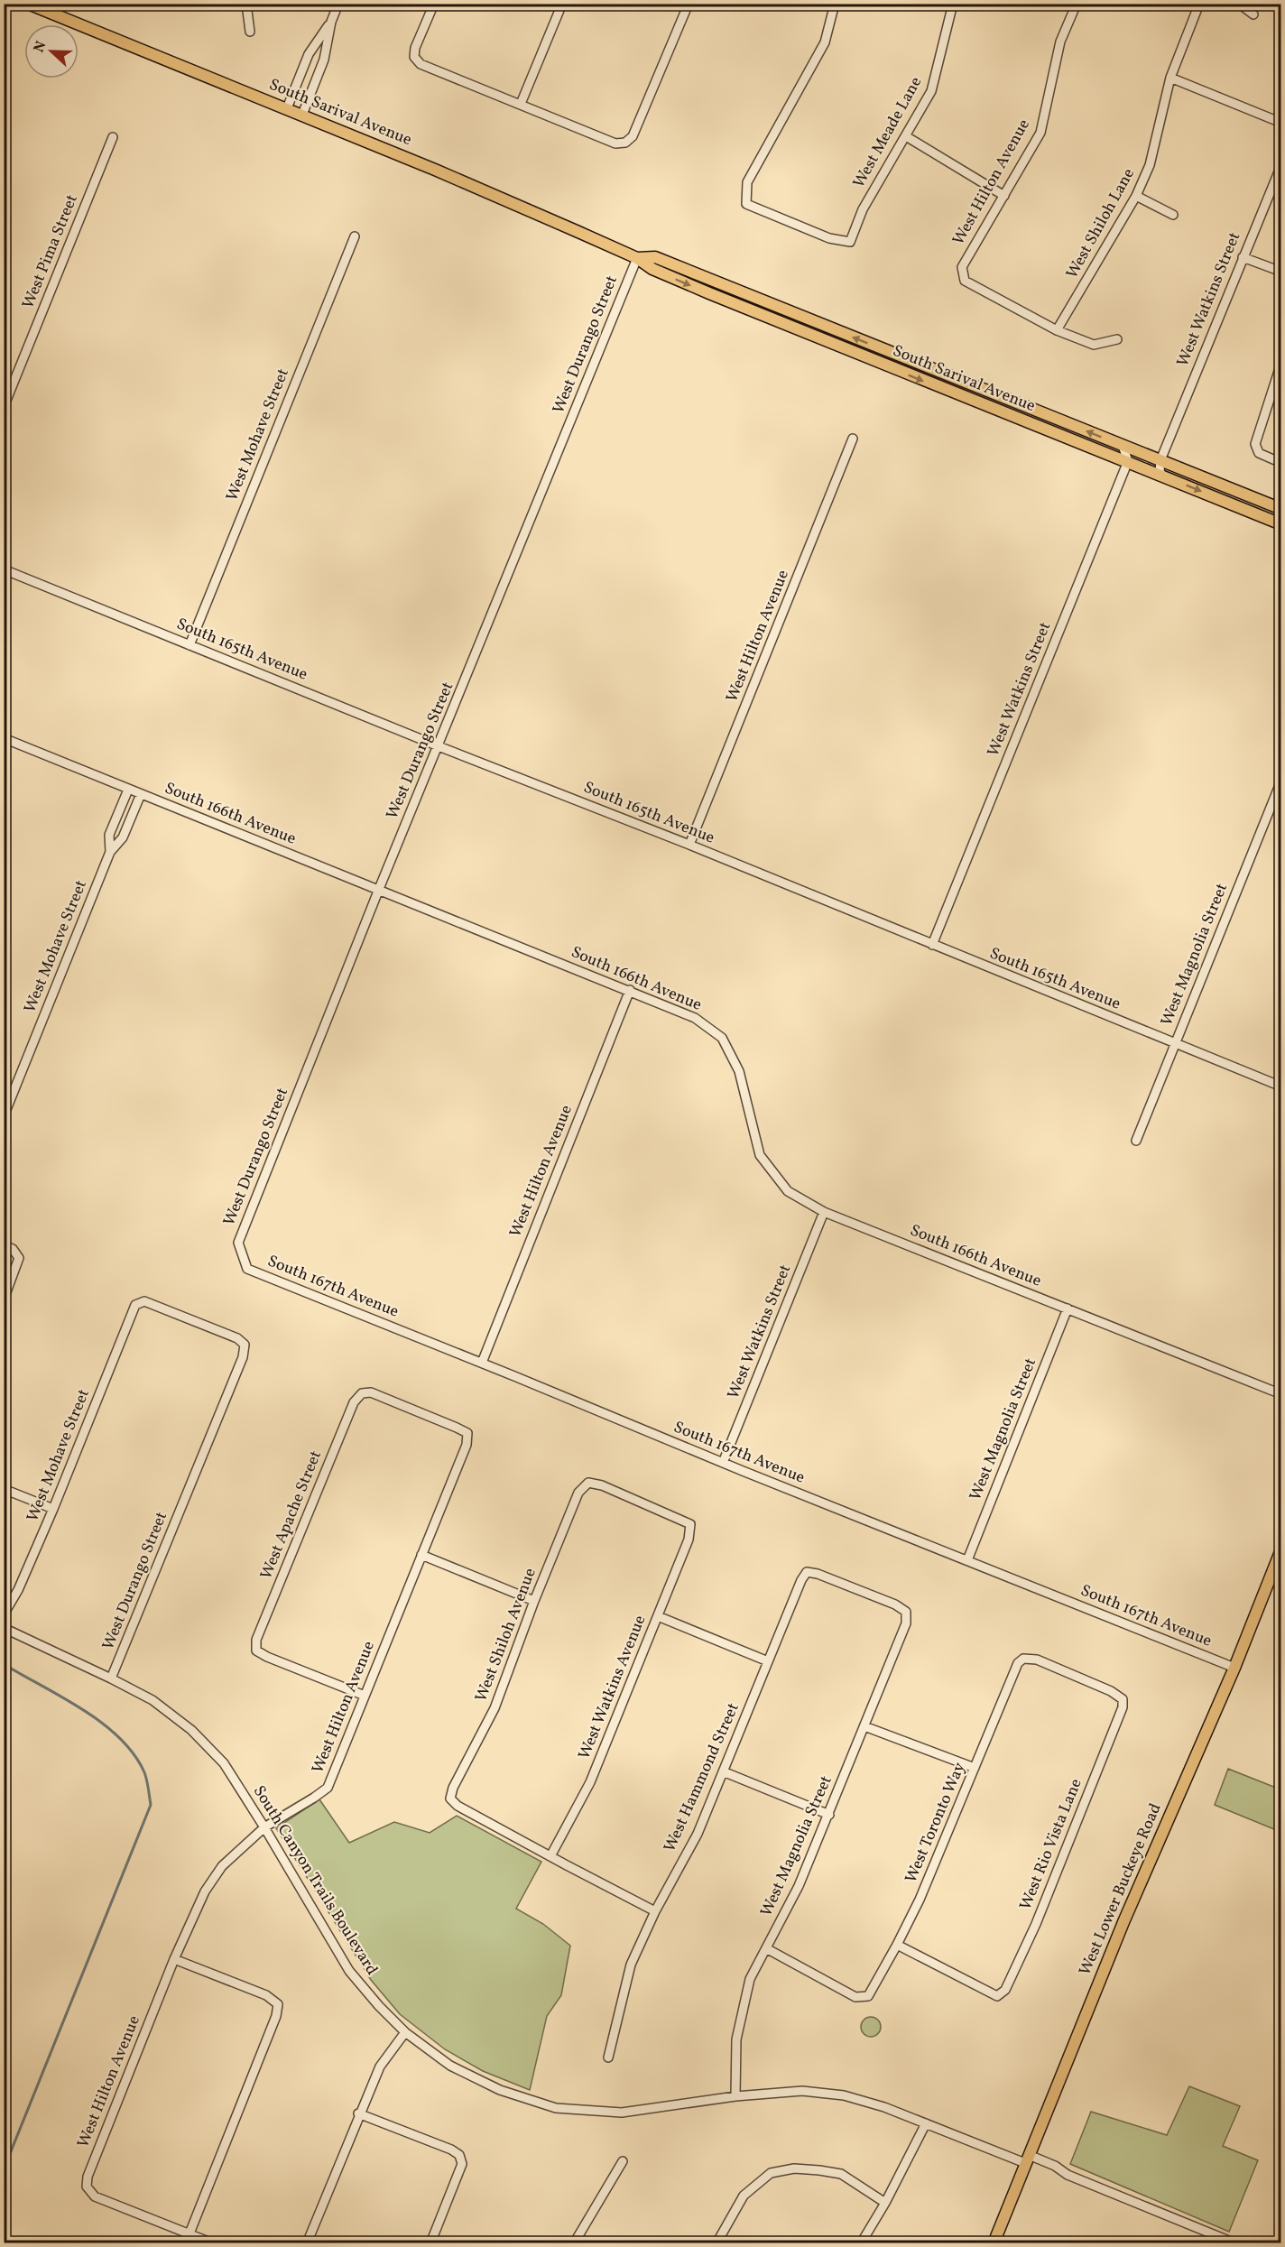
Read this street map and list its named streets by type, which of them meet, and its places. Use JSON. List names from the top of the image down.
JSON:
{
  "streets": {
    "main road": ["South Sarival Avenue", "West Lower Buckeye Road"],
    "street": [
      "West Meade Lane",
      "West Hilton Avenue",
      "West Shiloh Lane",
      "West Pima Street",
      "West Watkins Street",
      "West Durango Street",
      "West Mohave Street",
      "South 165th Avenue",
      "South 166th Avenue",
      "West Magnolia Street",
      "South 167th Avenue",
      "West Apache Street",
      "West Shiloh Avenue",
      "West Watkins Avenue",
      "West Hammond Street",
      "West Toronto Way",
      "West Rio Vista Lane",
      "South Canyon Trails Boulevard"
    ]
  },
  "crossings": [
    ["South Sarival Avenue", "West Watkins Street"],
    ["South Sarival Avenue", "West Durango Street"],
    ["West Hilton Avenue", "West Shiloh Lane"],
    ["West Hilton Avenue", "South 165th Avenue"],
    ["West Hilton Avenue", "South 166th Avenue"],
    ["West Hilton Avenue", "South 167th Avenue"],
    ["West Hilton Avenue", "West Apache Street"],
    ["West Hilton Avenue", "South Canyon Trails Boulevard"],
    ["West Watkins Street", "South 165th Avenue"],
    ["West Watkins Street", "South 166th Avenue"],
    ["West Watkins Street", "South 167th Avenue"],
    ["West Durango Street", "West Mohave Street"],
    ["West Durango Street", "South 165th Avenue"],
    ["West Durango Street", "South 166th Avenue"],
    ["West Durango Street", "South 167th Avenue"],
    ["West Durango Street", "South Canyon Trails Boulevard"],
    ["West Mohave Street", "South 165th Avenue"],
    ["West Mohave Street", "South 166th Avenue"],
    ["South 165th Avenue", "West Magnolia Street"],
    ["South 166th Avenue", "West Magnolia Street"],
    ["West Magnolia Street", "South 167th Avenue"],
    ["West Magnolia Street", "West Hammond Street"],
    ["West Magnolia Street", "West Toronto Way"],
    ["West Magnolia Street", "South Canyon Trails Boulevard"],
    ["South 167th Avenue", "West Lower Buckeye Road"],
    ["West Shiloh Avenue", "West Watkins Avenue"],
    ["West Toronto Way", "West Rio Vista Lane"],
    ["South Canyon Trails Boulevard", "West Lower Buckeye Road"]
  ],
  "north": "left"
}
